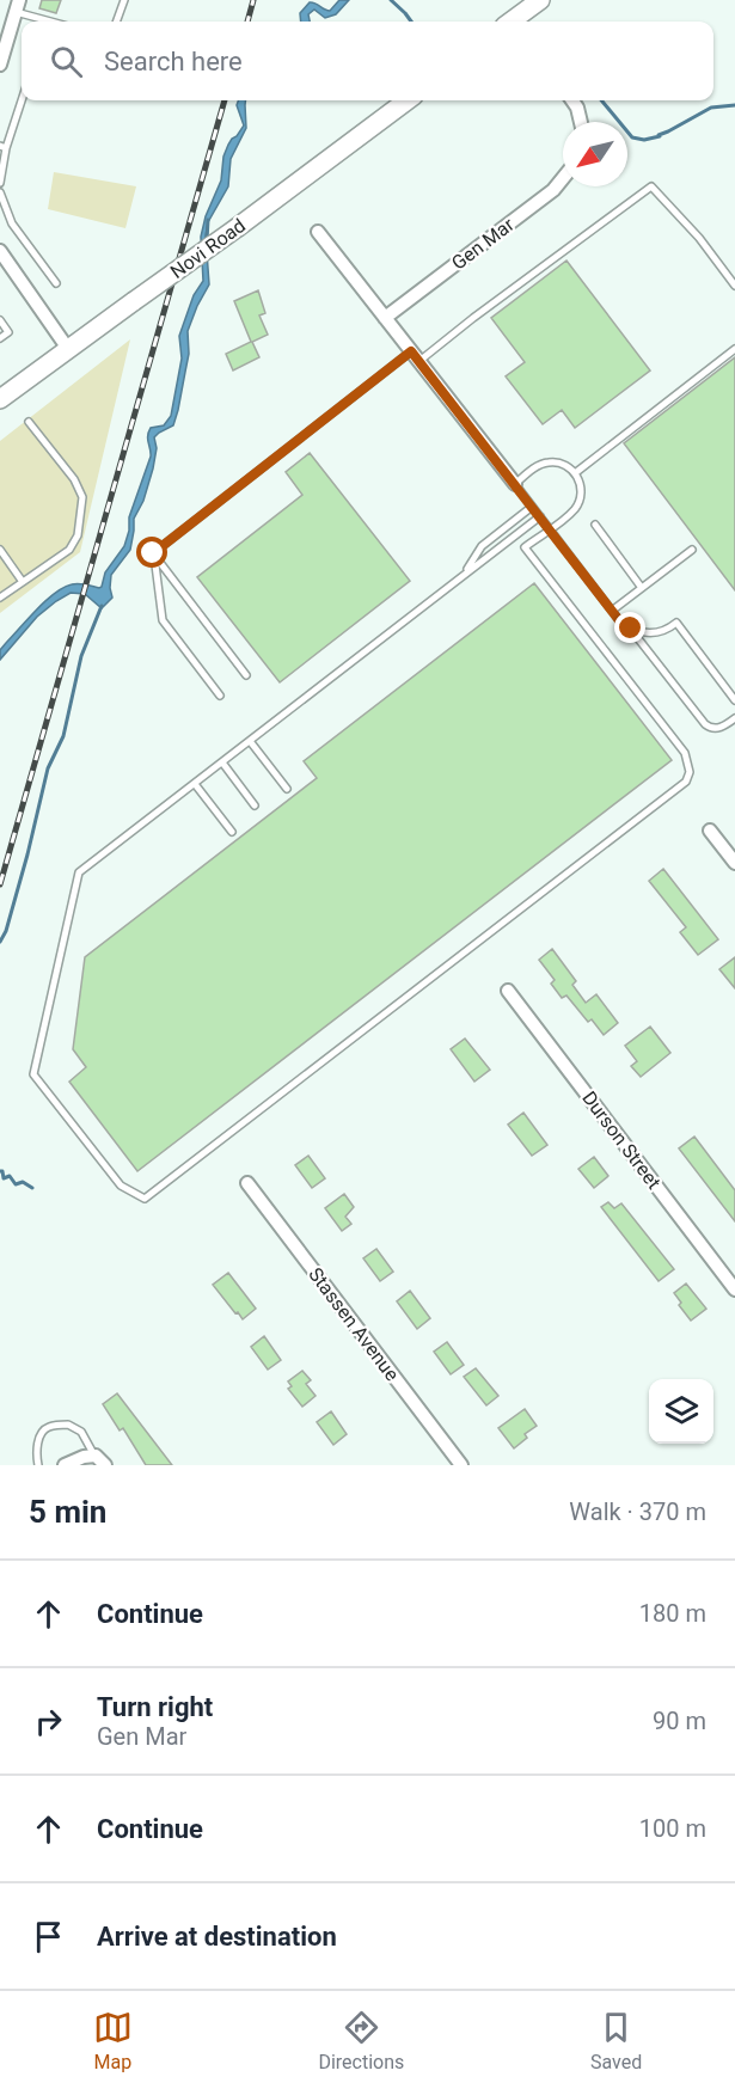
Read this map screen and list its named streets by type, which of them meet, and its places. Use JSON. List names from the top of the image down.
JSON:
{
  "streets": {
    "main road": ["Novi Road"],
    "street": ["Gen Mar", "Durson Street", "Stassen Avenue"]
  },
  "north": "bottom left",
  "page": {
    "search": "Search here",
    "heading": ["5 min", "Walk · 370 m"],
    "list": [
      ["Continue", "180 m"],
      ["Turn right", "Gen Mar", "90 m"],
      ["Continue", "100 m"],
      "Arrive at destination"
    ],
    "nav": ["Map", "Directions", "Saved"]
  }
}
